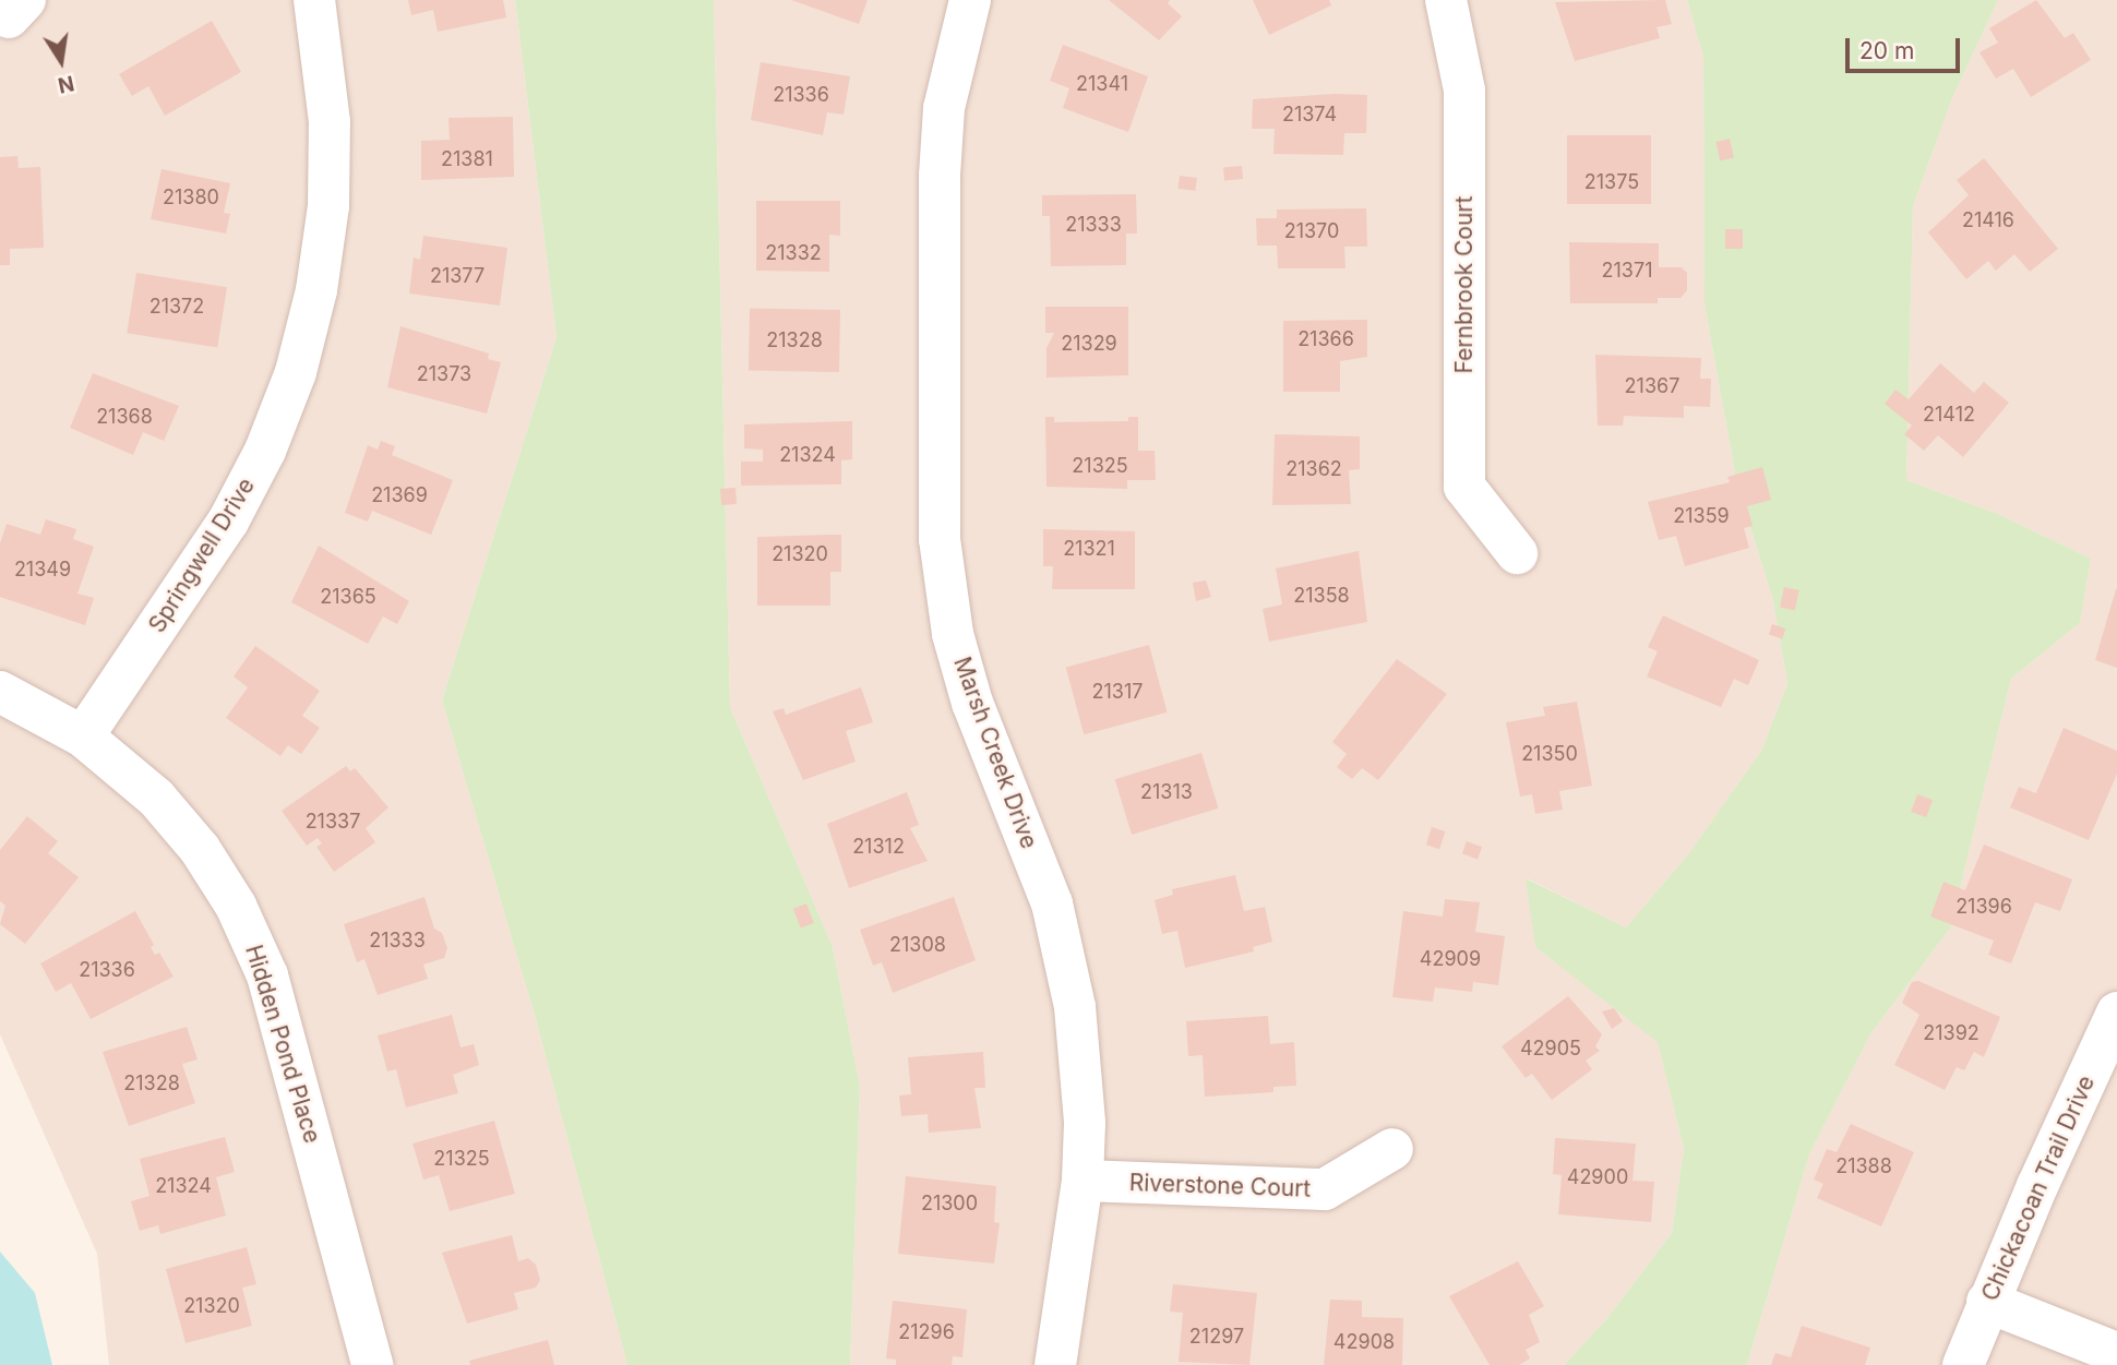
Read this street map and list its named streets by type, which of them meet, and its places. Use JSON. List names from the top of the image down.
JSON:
{
  "streets": {
    "street": [
      "Fernbrook Court",
      "Springwell Drive",
      "Marsh Creek Drive",
      "Hidden Pond Place",
      "Riverstone Court",
      "Chickacoan Trail Drive"
    ]
  },
  "crossings": [
    ["Springwell Drive", "Hidden Pond Place"],
    ["Marsh Creek Drive", "Riverstone Court"]
  ],
  "house_numbers": [
    "21341",
    "21336",
    "21374",
    "21381",
    "21375",
    "21380",
    "21416",
    "21333",
    "21370",
    "21332",
    "21371",
    "21377",
    "21372",
    "21366",
    "21328",
    "21329",
    "21373",
    "21367",
    "21412",
    "21368",
    "21324",
    "21325",
    "21362",
    "21369",
    "21359",
    "21321",
    "21320",
    "21349",
    "21358",
    "21365",
    "21317",
    "21350",
    "21313",
    "21337",
    "21312",
    "21396",
    "21333",
    "21308",
    "42909",
    "21336",
    "21392",
    "42905",
    "21328",
    "21325",
    "21388",
    "42900",
    "21324",
    "21300",
    "21320",
    "21296",
    "21297",
    "42908"
  ],
  "scale_bar": "20 m",
  "north": "bottom"
}
